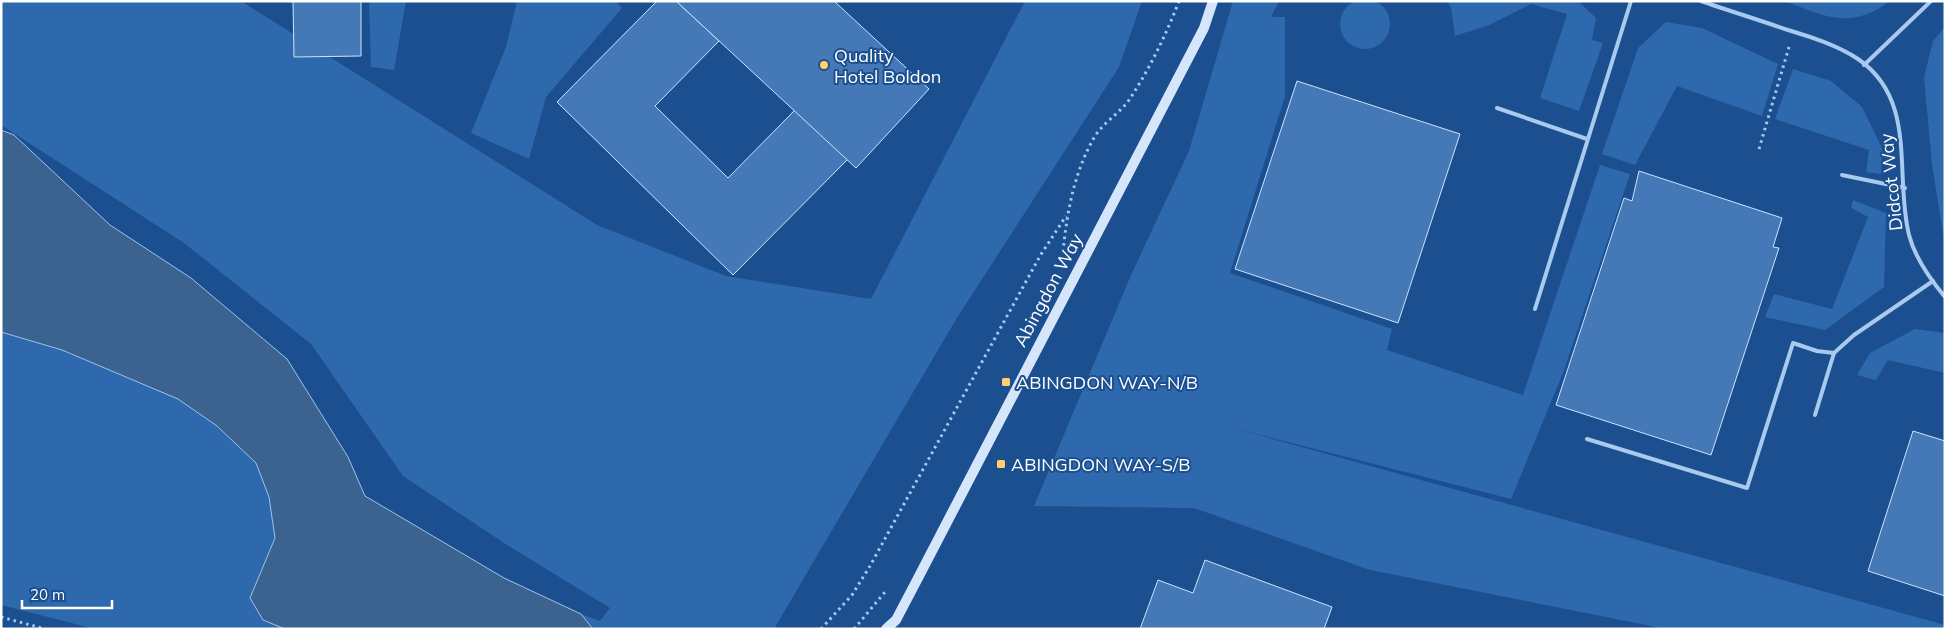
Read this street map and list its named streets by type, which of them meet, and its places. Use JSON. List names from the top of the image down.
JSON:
{
  "streets": {
    "main road": ["Abingdon Way"],
    "lane": ["Didcot Way"]
  },
  "places": {
    "other": ["Quality Hotel Boldon"],
    "transit": ["ABINGDON WAY-N/B", "ABINGDON WAY-S/B"]
  },
  "scale_bar": "20 m"
}
